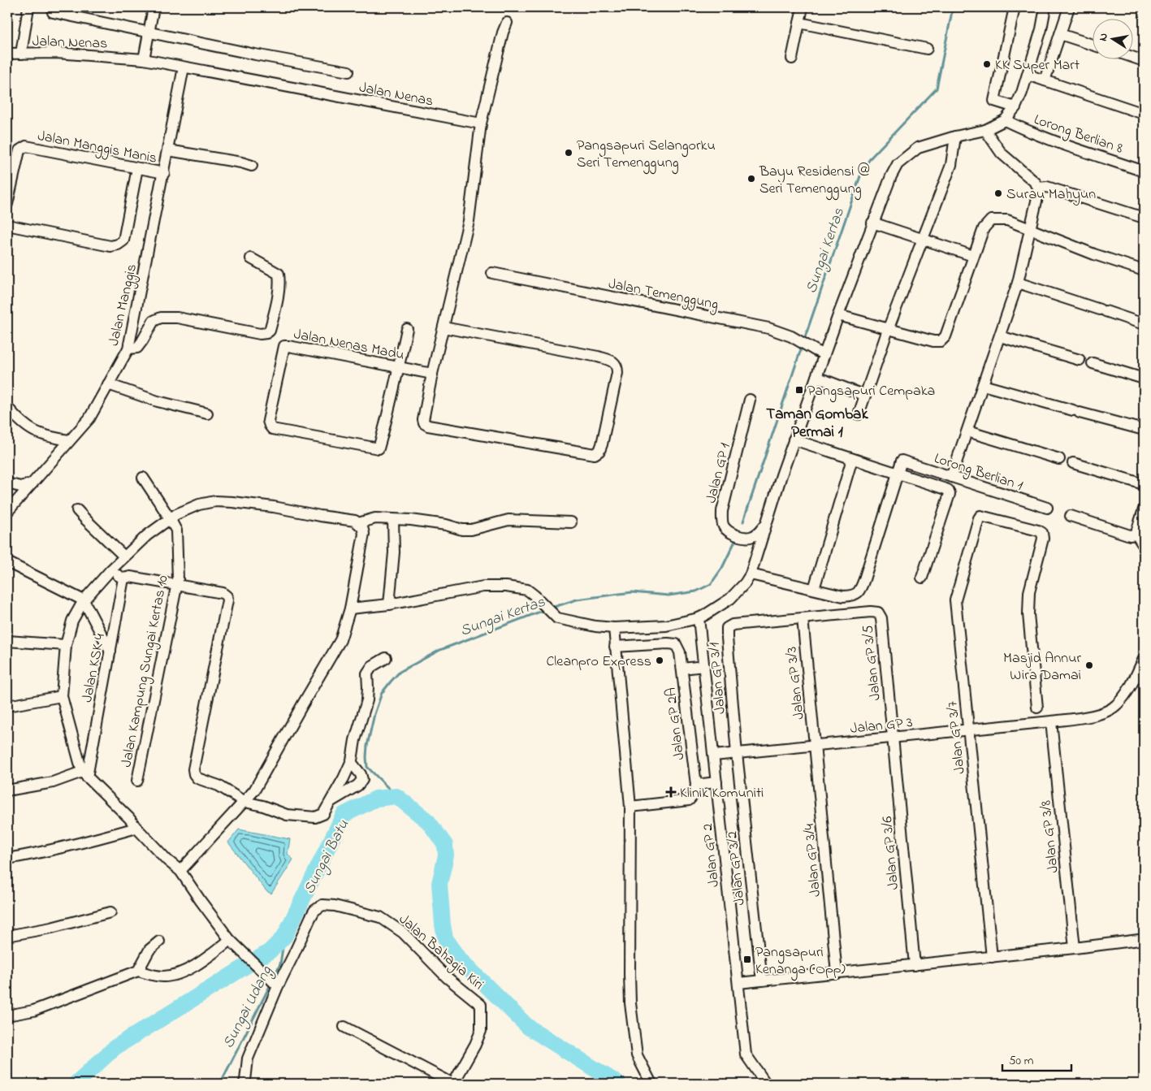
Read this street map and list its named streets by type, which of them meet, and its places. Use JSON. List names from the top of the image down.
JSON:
{
  "streets": {
    "street": [
      "Jalan Nenas",
      "Lorong Berlian 8",
      "Jalan Manggis Manis",
      "Jalan Temenggung",
      "Jalan Manggis",
      "Jalan Nenas Madu",
      "Lorong Berlian 1",
      "Jalan GP 1",
      "Jalan GP 3/5",
      "Jalan KSK 4",
      "Jalan Kampung Sungai Kertas 10",
      "Jalan GP 3/1",
      "Jalan GP 3/3",
      "Jalan GP 2A",
      "Jalan GP 3",
      "Jalan GP 3/7",
      "Jalan GP 3/8",
      "Jalan GP 3/6",
      "Jalan GP 2",
      "Jalan GP 3/4",
      "Jalan GP 3/2",
      "Jalan Bahagia Kiri"
    ]
  },
  "crossings": [
    ["Jalan Nenas", "Jalan Manggis"],
    ["Jalan Manggis Manis", "Jalan Manggis"],
    ["Jalan GP 3/5", "Jalan GP 3/1"],
    ["Jalan GP 3/5", "Jalan GP 3/3"],
    ["Jalan GP 3/5", "Jalan GP 3"],
    ["Jalan GP 3/5", "Jalan GP 3/6"],
    ["Jalan GP 3/1", "Jalan GP 3/3"],
    ["Jalan GP 3/1", "Jalan GP 3"],
    ["Jalan GP 3/1", "Jalan GP 3/2"],
    ["Jalan GP 3/3", "Jalan GP 3"],
    ["Jalan GP 3/3", "Jalan GP 3/4"],
    ["Jalan GP 3", "Jalan GP 3/7"],
    ["Jalan GP 3", "Jalan GP 3/8"],
    ["Jalan GP 3", "Jalan GP 3/6"],
    ["Jalan GP 3", "Jalan GP 2"],
    ["Jalan GP 3", "Jalan GP 3/4"],
    ["Jalan GP 3", "Jalan GP 3/2"]
  ],
  "districts": ["Taman Gombak Permai 1"],
  "water": ["Sungai Kertas", "Sungai Batu", "Sungai Udang"],
  "places": {
    "other": [
      "KK Super Mart",
      "Pangsapuri Selangorku Seri Temenggung",
      "Bayu Residensi @ Seri Temenggung",
      "Surau Mahyun",
      "Cleanpro Express",
      "Masjid Annur Wira Damai"
    ],
    "transit": ["Pangsapuri Cempaka", "Pangsapuri Kenanga (Opp)"],
    "health": ["Klinik Komuniti"]
  },
  "scale_bar": "50 m",
  "north": "left"
}
